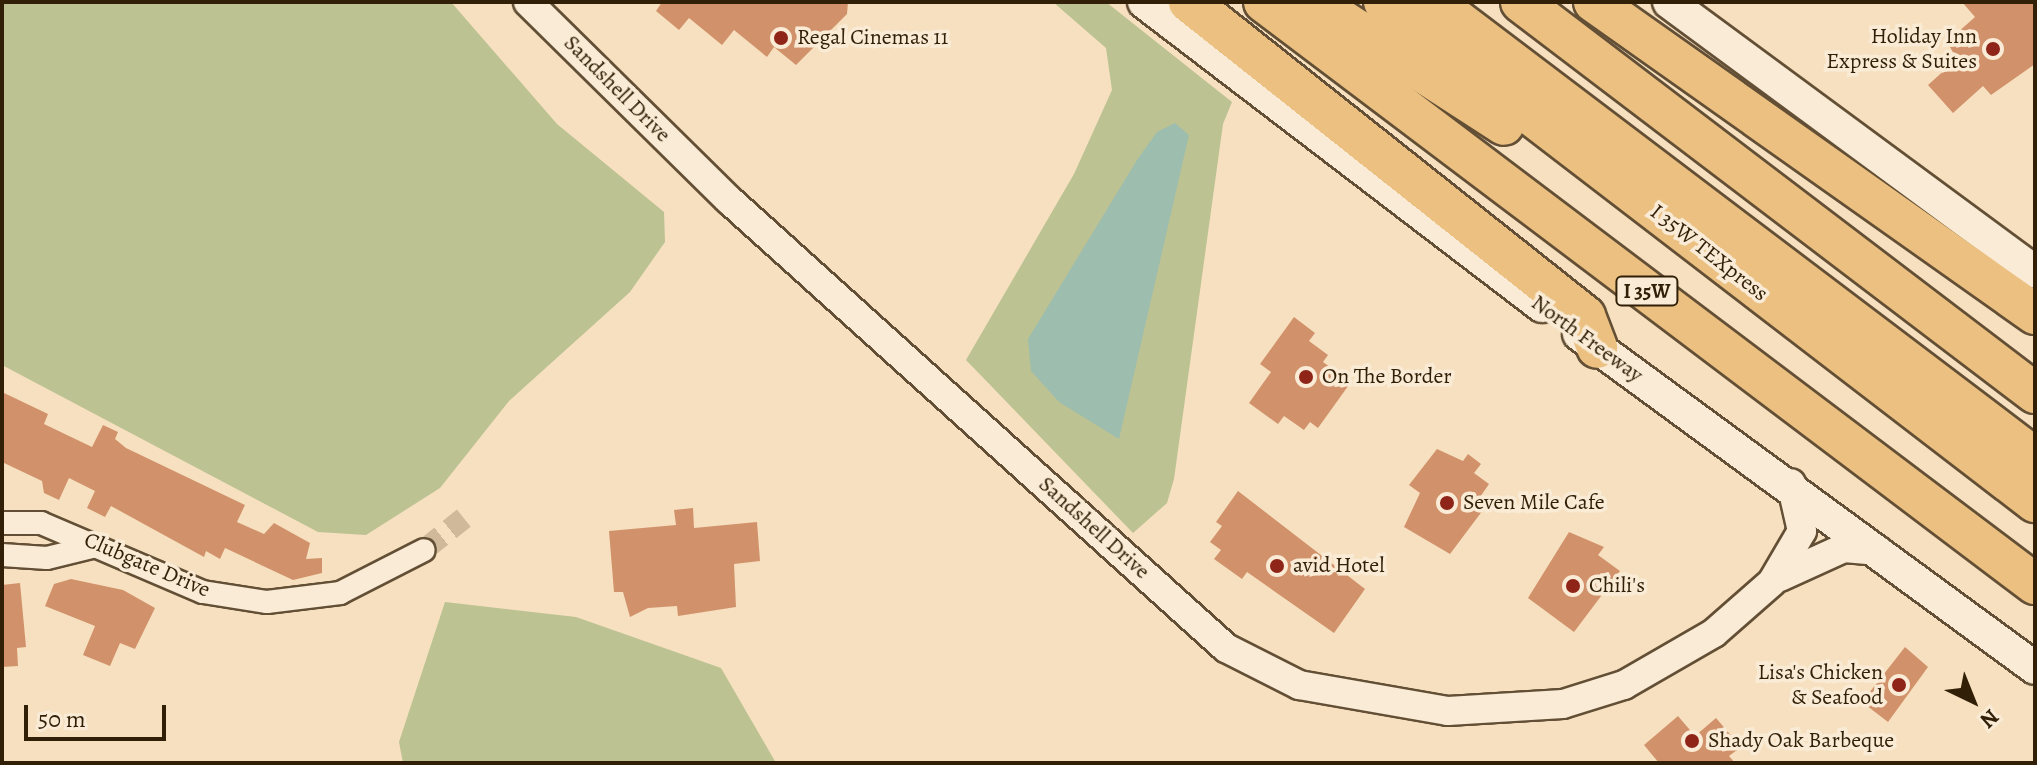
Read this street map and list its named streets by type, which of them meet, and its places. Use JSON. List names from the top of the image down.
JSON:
{
  "streets": {
    "highway": ["I 35W TEXpress", "I 35W"],
    "main road": ["North Freeway"],
    "street": ["Sandshell Drive", "Clubgate Drive"]
  },
  "crossings": [
    ["Sandshell Drive", "North Freeway"]
  ],
  "places": [
    "Regal Cinemas 11",
    "Holiday Inn Express & Suites",
    "On The Border",
    "Seven Mile Cafe",
    "avid Hotel",
    "Chili's",
    "Lisa's Chicken & Seafood",
    "Shady Oak Barbeque"
  ],
  "scale_bar": "50 m",
  "north": "bottom right"
}
